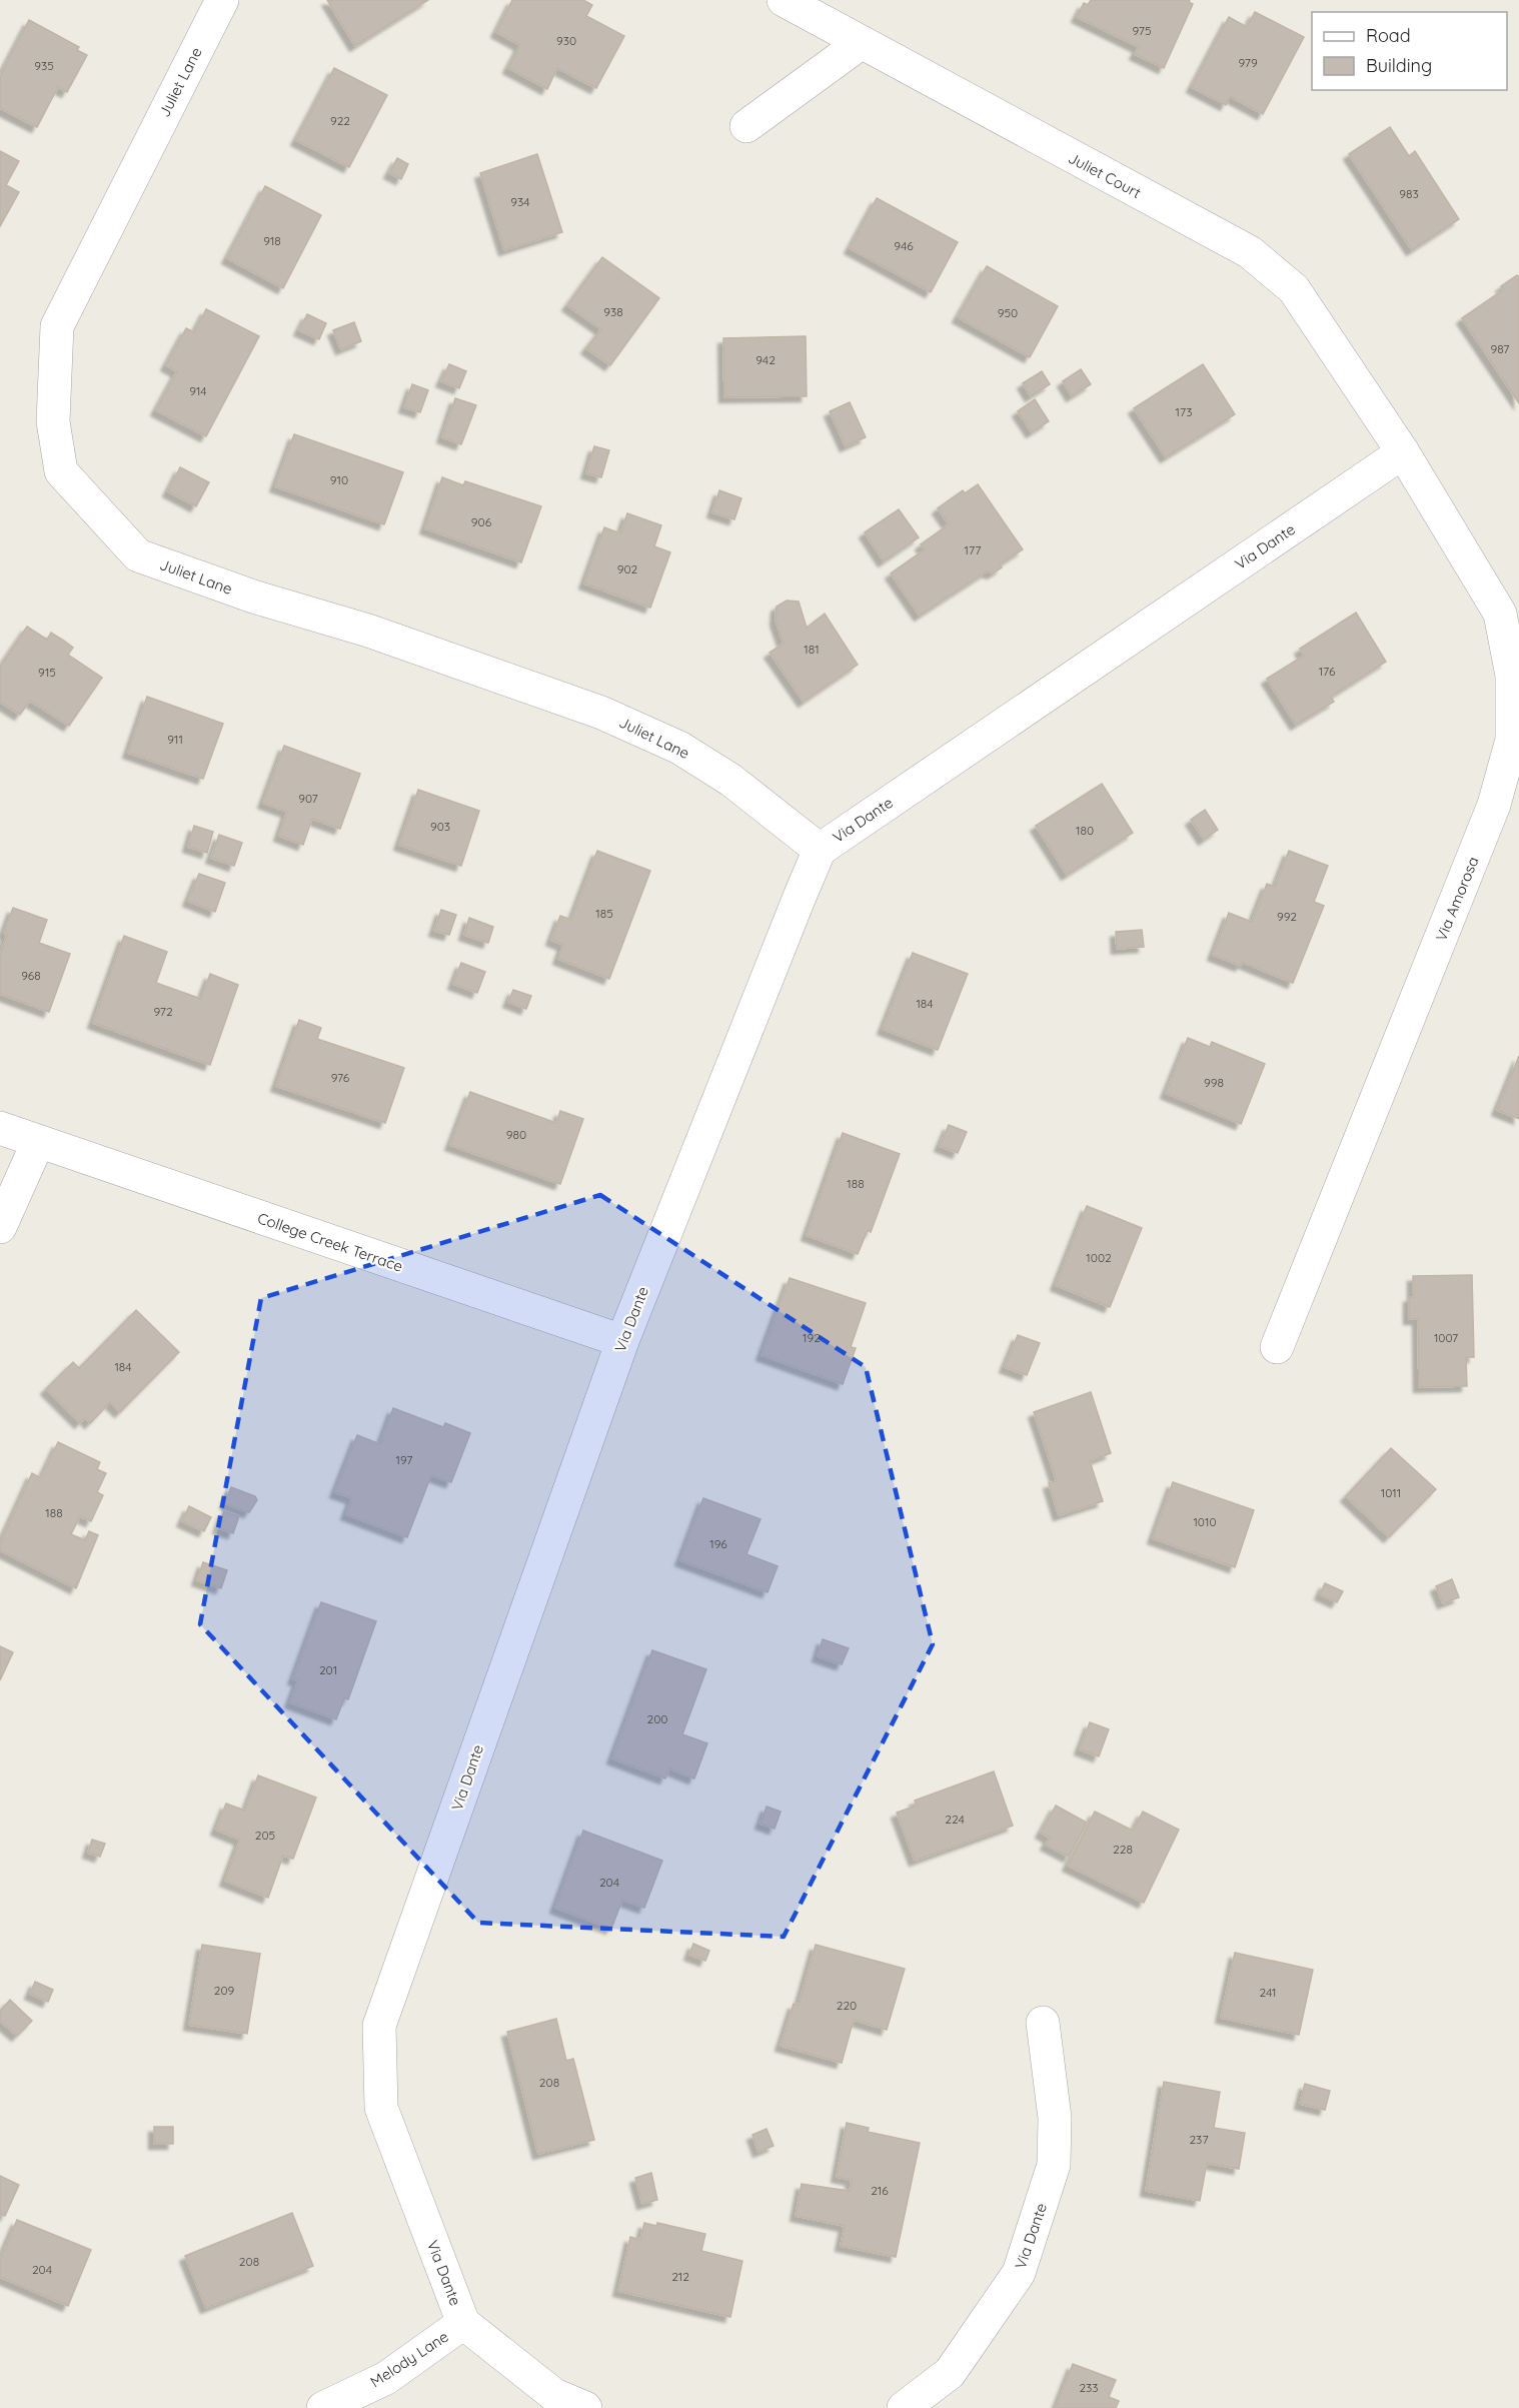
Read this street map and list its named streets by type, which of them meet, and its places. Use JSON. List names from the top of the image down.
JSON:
{
  "streets": {
    "street": [
      "Juliet Lane",
      "Juliet Court",
      "Via Dante",
      "Via Amorosa",
      "College Creek Terrace",
      "Melody Lane"
    ]
  },
  "crossings": [
    ["Juliet Lane", "Via Dante"],
    ["Juliet Court", "Via Dante"],
    ["Juliet Court", "Via Amorosa"],
    ["Via Dante", "Via Amorosa"],
    ["Via Dante", "College Creek Terrace"],
    ["Via Dante", "Melody Lane"]
  ],
  "house_numbers": [
    "975",
    "930",
    "979",
    "935",
    "922",
    "983",
    "934",
    "918",
    "946",
    "938",
    "950",
    "987",
    "942",
    "914",
    "173",
    "910",
    "906",
    "177",
    "902",
    "181",
    "176",
    "915",
    "911",
    "907",
    "903",
    "180",
    "185",
    "992",
    "968",
    "184",
    "972",
    "976",
    "998",
    "980",
    "188",
    "1002",
    "192",
    "1007",
    "184",
    "197",
    "1011",
    "188",
    "1010",
    "196",
    "201",
    "200",
    "224",
    "205",
    "228",
    "204",
    "209",
    "241",
    "220",
    "208",
    "237",
    "216",
    "208",
    "204",
    "212",
    "233"
  ],
  "legend": ["Road", "Building"]
}
